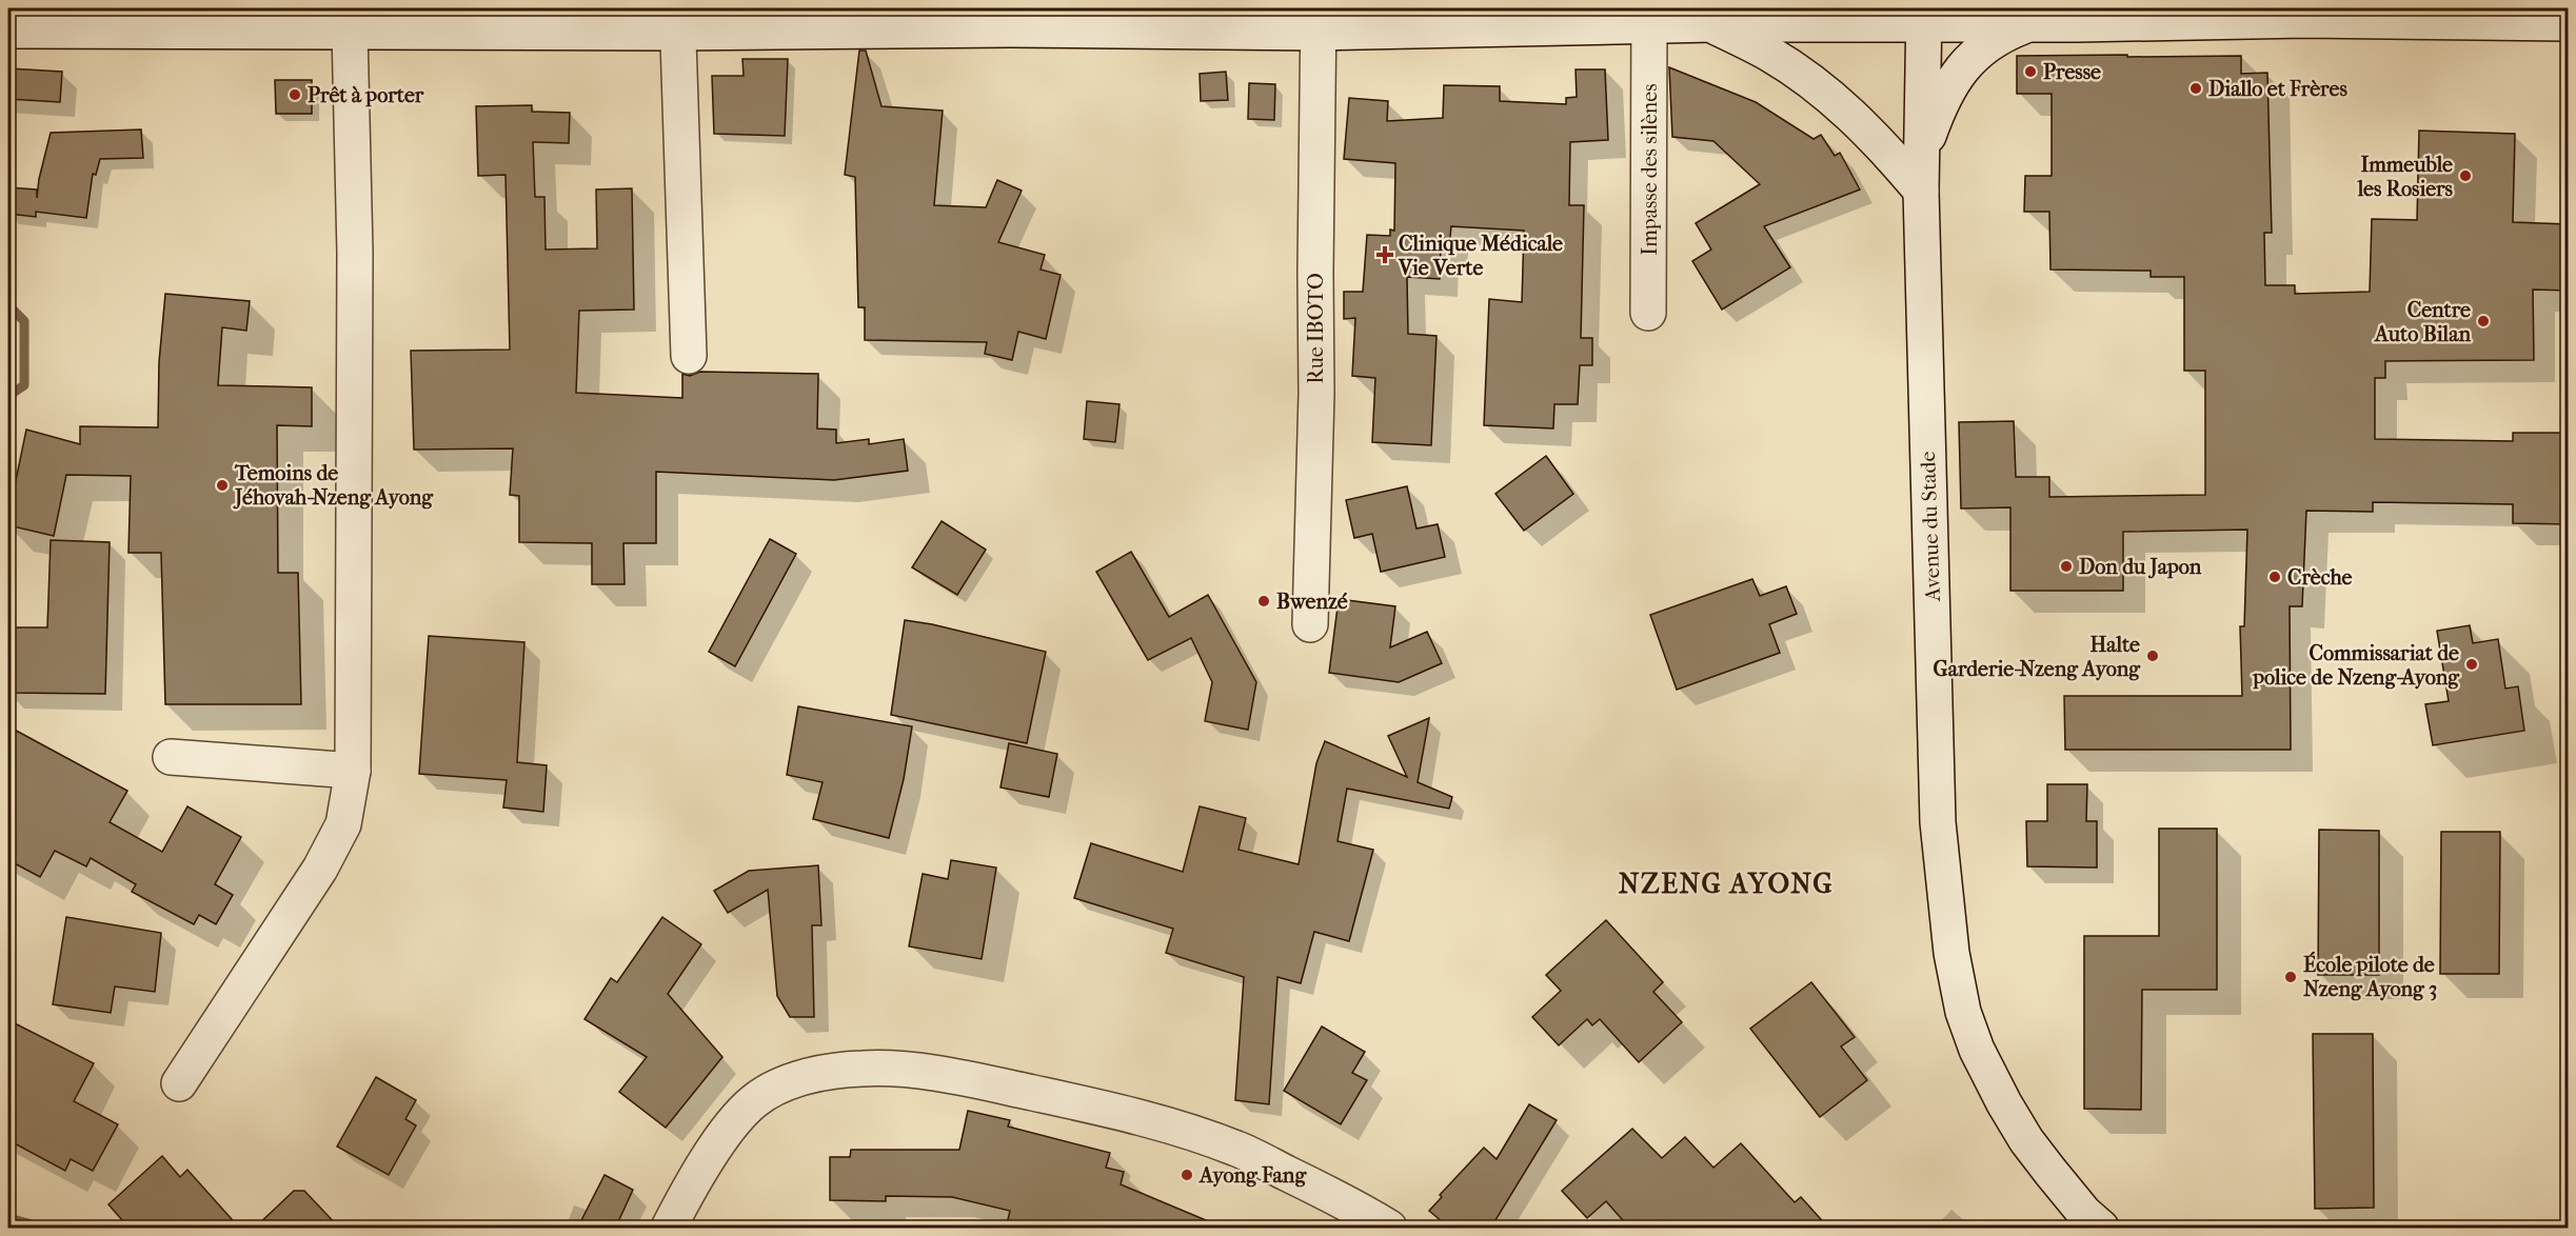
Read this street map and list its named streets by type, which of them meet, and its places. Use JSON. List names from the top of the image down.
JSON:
{
  "streets": {
    "main road": ["Impasse des silènes", "Rue IBOTO", "Avenue du Stade"]
  },
  "districts": ["NZENG AYONG"],
  "places": {
    "other": [
      "Presse",
      "Diallo et Frères",
      "Prêt à porter",
      "Immeuble les Rosiers",
      "Centre Auto Bilan",
      "Temoins de Jéhovah-Nzeng Ayong",
      "Don du Japon",
      "Crèche",
      "Bwenzé",
      "Halte Garderie-Nzeng Ayong",
      "Commissariat de police de Nzeng-Ayong",
      "École pilote de Nzeng Ayong 3",
      "Ayong Fang"
    ],
    "health": ["Clinique Médicale Vie Verte"]
  }
}
